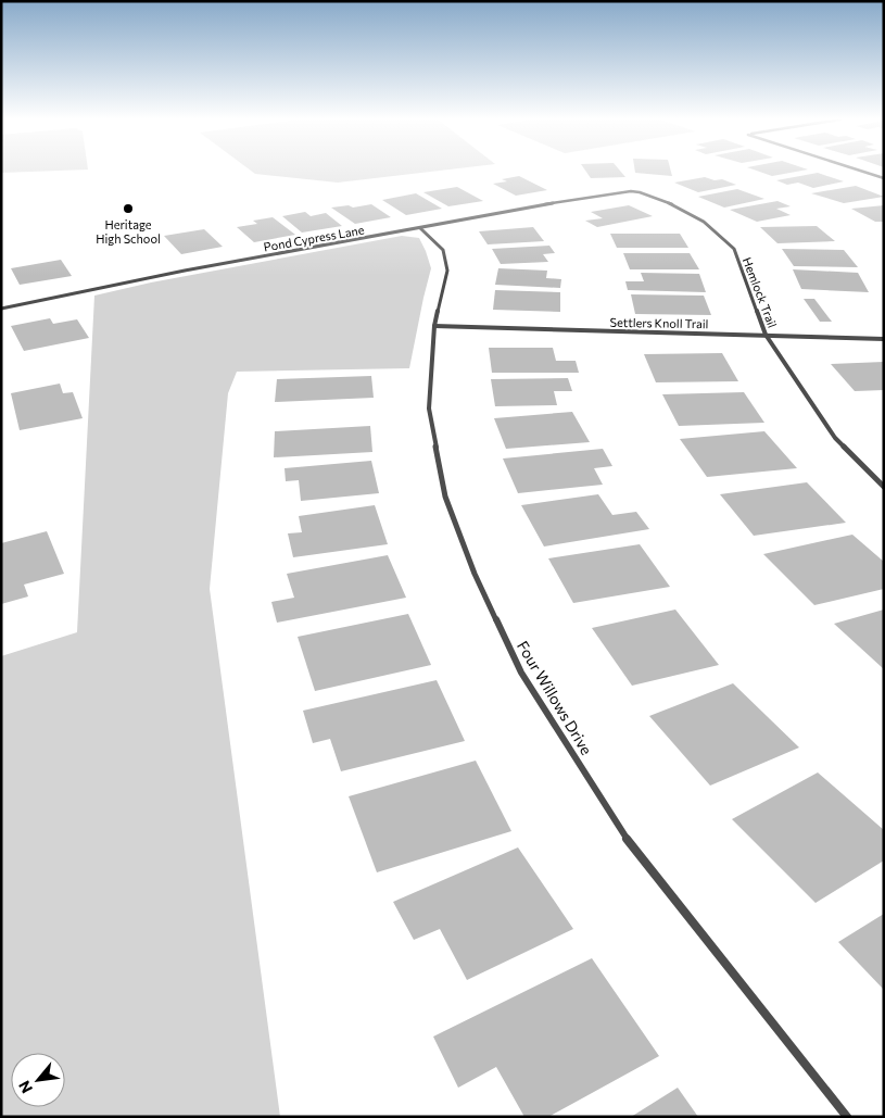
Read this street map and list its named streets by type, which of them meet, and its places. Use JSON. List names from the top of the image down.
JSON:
{
  "streets": {
    "street": [
      "Pond Cypress Lane",
      "Hemlock Trail",
      "Settlers Knoll Trail",
      "Four Willows Drive"
    ]
  },
  "crossings": [
    ["Pond Cypress Lane", "Hemlock Trail"],
    ["Pond Cypress Lane", "Four Willows Drive"],
    ["Hemlock Trail", "Settlers Knoll Trail"],
    ["Settlers Knoll Trail", "Four Willows Drive"]
  ],
  "places": ["Heritage High School"],
  "north": "bottom left"
}
